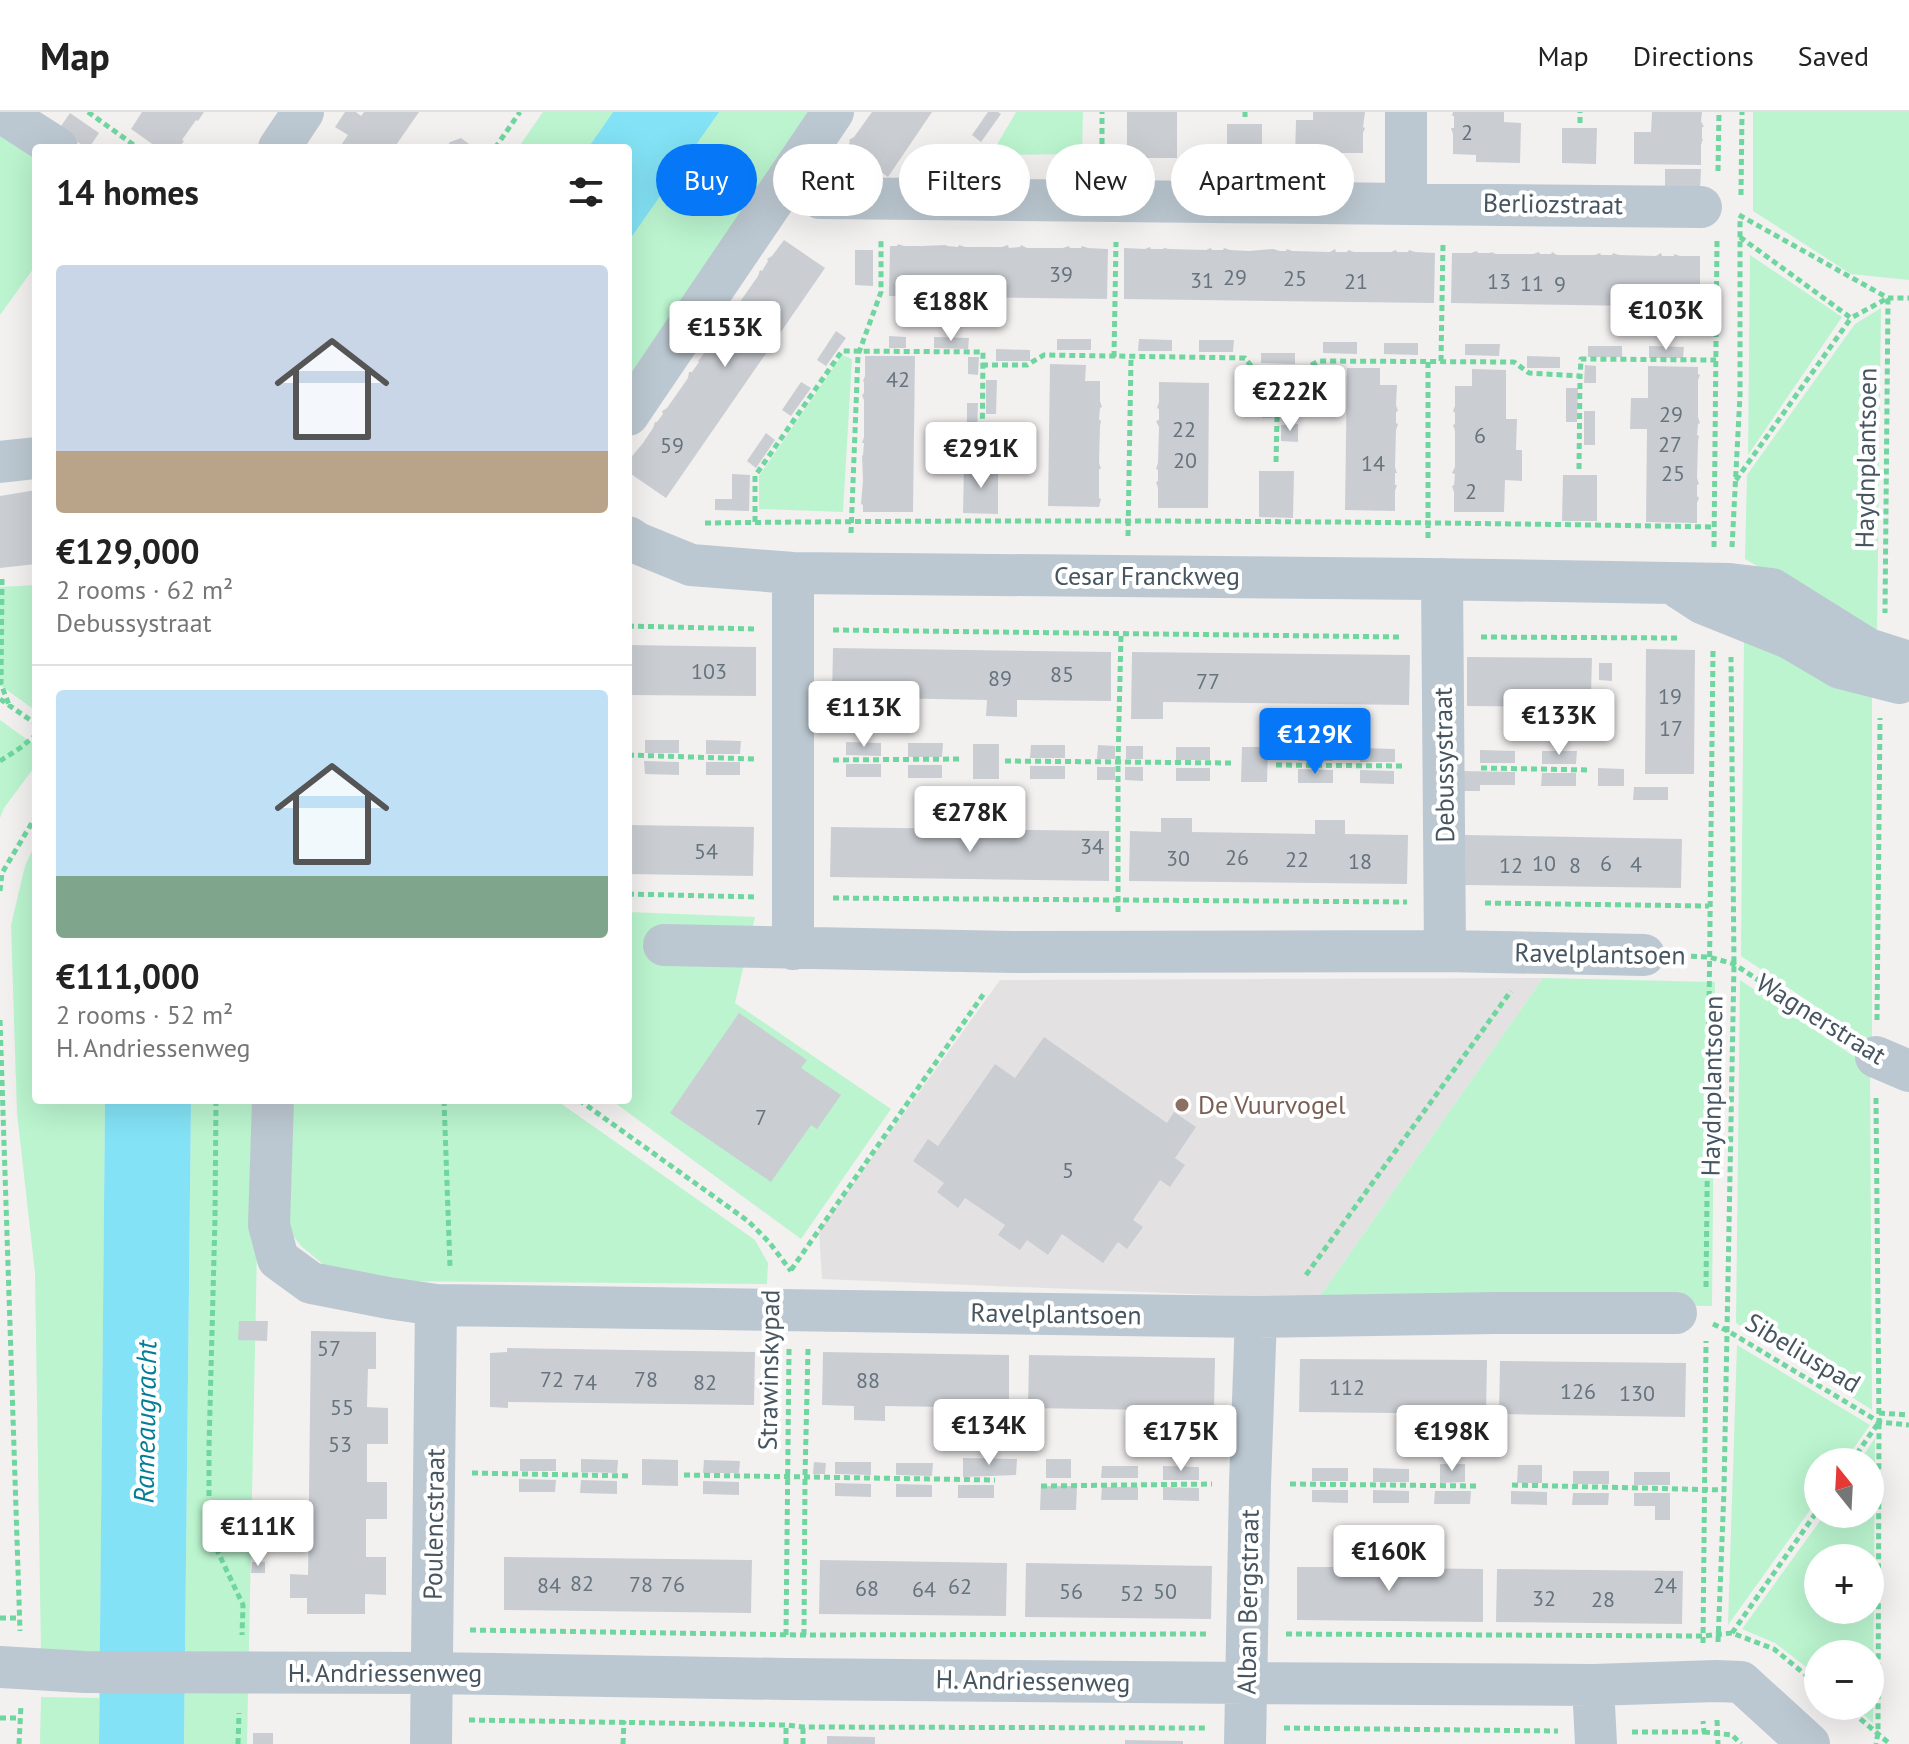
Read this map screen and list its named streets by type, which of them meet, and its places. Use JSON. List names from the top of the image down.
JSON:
{
  "streets": {
    "street": [
      "Berliozstraat",
      "Cesar Franckweg",
      "Debussystraat",
      "Ravelplantsoen",
      "Poulencstraat",
      "Alban Bergstraat",
      "H. Andriessenweg"
    ],
    "path": [
      "Haydnplantsoen",
      "Wagnerstraat",
      "Sibeliuspad",
      "Strawinskypad"
    ]
  },
  "crossings": [
    ["Berliozstraat", "Haydnplantsoen"],
    ["Haydnplantsoen", "Cesar Franckweg"],
    ["Haydnplantsoen", "Ravelplantsoen"],
    ["Haydnplantsoen", "Wagnerstraat"],
    ["Haydnplantsoen", "Sibeliuspad"],
    ["Haydnplantsoen", "H. Andriessenweg"],
    ["Cesar Franckweg", "Debussystraat"],
    ["Debussystraat", "Ravelplantsoen"],
    ["Ravelplantsoen", "Wagnerstraat"],
    ["Ravelplantsoen", "Sibeliuspad"],
    ["Ravelplantsoen", "Strawinskypad"],
    ["Ravelplantsoen", "Poulencstraat"],
    ["Ravelplantsoen", "Alban Bergstraat"],
    ["Strawinskypad", "H. Andriessenweg"],
    ["Poulencstraat", "H. Andriessenweg"],
    ["Alban Bergstraat", "H. Andriessenweg"]
  ],
  "water": ["Rameaugracht"],
  "places": ["De Vuurvogel"],
  "house_numbers": [
    "2",
    "39",
    "29",
    "25",
    "31",
    "21",
    "13",
    "11",
    "9",
    "42",
    "29",
    "22",
    "6",
    "27",
    "59",
    "20",
    "14",
    "25",
    "2",
    "103",
    "85",
    "89",
    "77",
    "19",
    "17",
    "34",
    "54",
    "26",
    "30",
    "22",
    "18",
    "10",
    "6",
    "4",
    "12",
    "8",
    "7",
    "5",
    "57",
    "72",
    "78",
    "88",
    "74",
    "82",
    "112",
    "126",
    "130",
    "55",
    "53",
    "82",
    "78",
    "76",
    "84",
    "24",
    "62",
    "68",
    "64",
    "56",
    "50",
    "52",
    "32",
    "28"
  ],
  "north": "top",
  "page": {
    "header": "Map",
    "nav": ["Map", "Directions", "Saved"],
    "chip": [
      "Buy",
      "Rent",
      "Filters",
      "New",
      "Apartment"
    ],
    "heading": "14 homes",
    "list": [
      {
        "name": "€129,000",
        "note": "2 rooms · 62 m² · Debussystraat"
      },
      {
        "name": "€111,000",
        "note": "2 rooms · 52 m² · H. Andriessenweg"
      }
    ],
    "price": [
      "€188K",
      "€103K",
      "€153K",
      "€222K",
      "€291K",
      "€113K",
      "€133K",
      "€129K",
      "€278K",
      "€134K",
      "€175K",
      "€198K",
      "€111K",
      "€160K"
    ],
    "map_buttons": ["+", "−"]
  }
}
